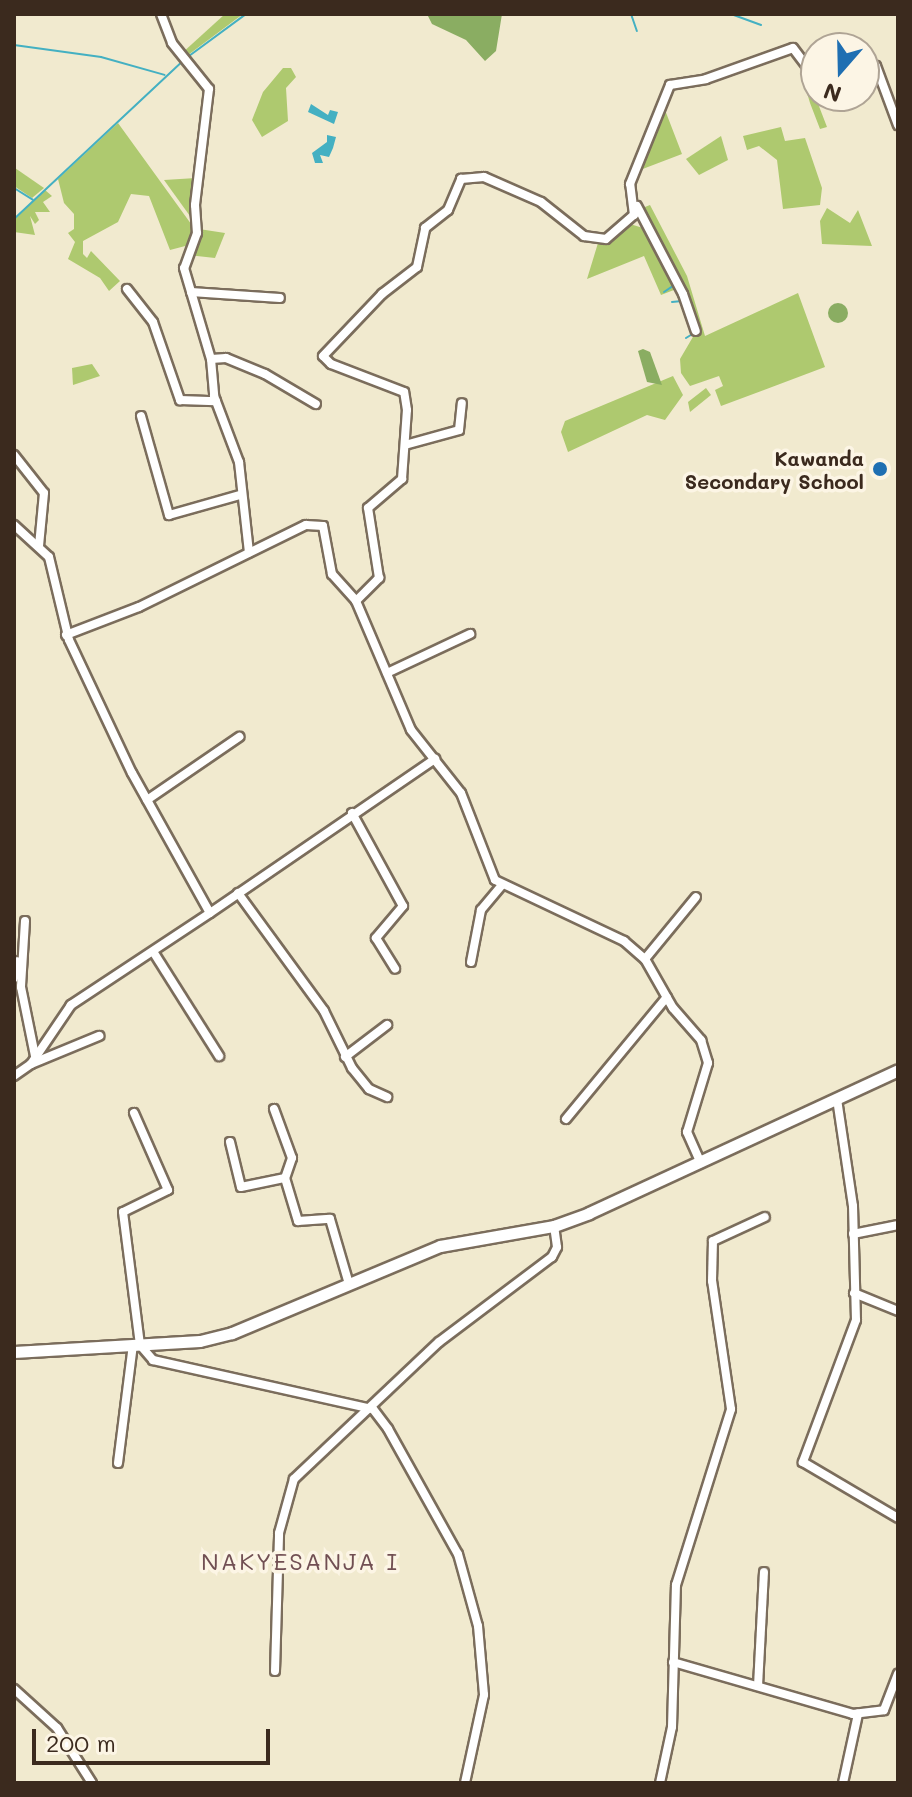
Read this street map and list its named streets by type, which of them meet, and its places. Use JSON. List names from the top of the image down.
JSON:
{
  "districts": ["NAKYESANJA I"],
  "places": ["Kawanda Secondary School"],
  "scale_bar": "200 m",
  "north": "bottom"
}
